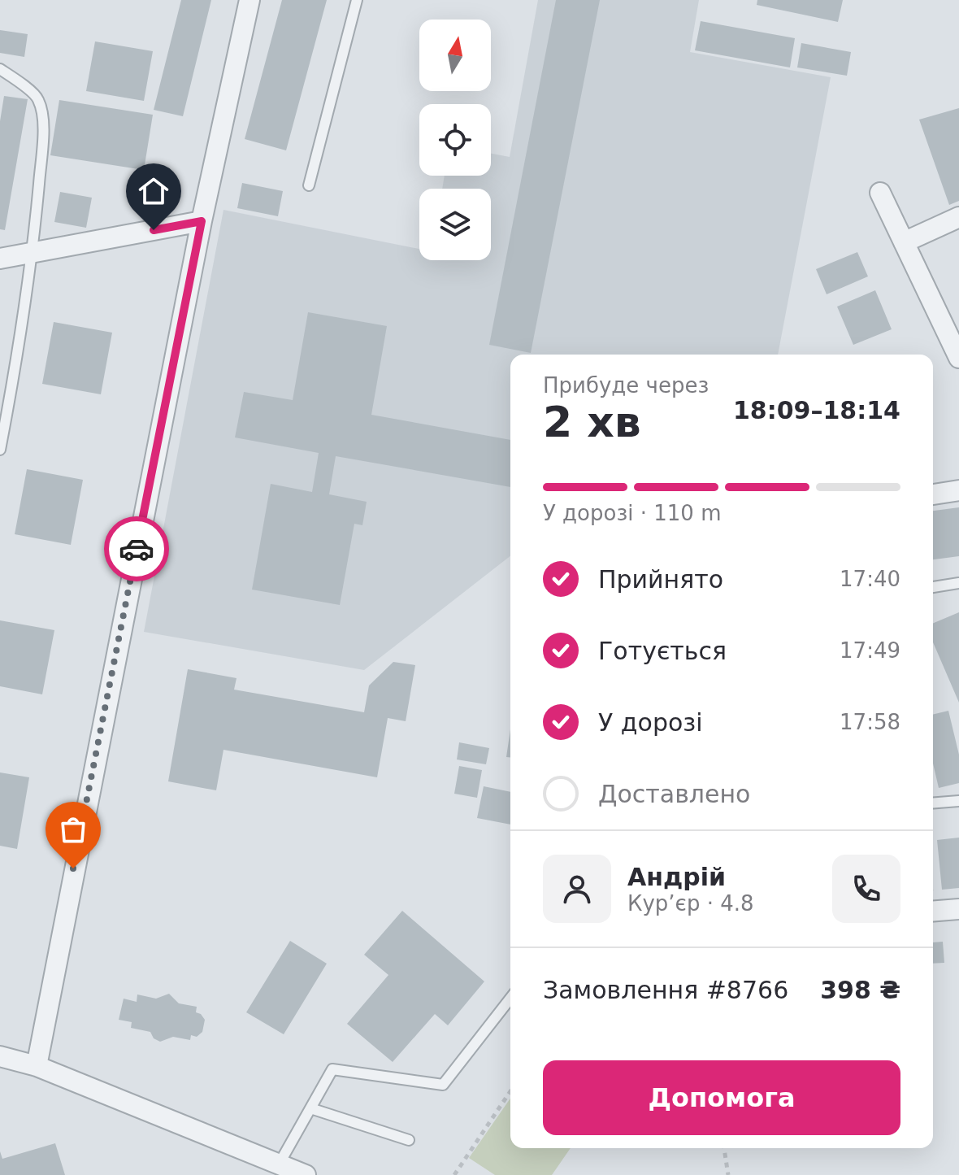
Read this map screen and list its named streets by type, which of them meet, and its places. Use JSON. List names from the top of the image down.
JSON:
{
  "north": "top",
  "page": {
    "heading": ["2 хв", "Прибуде через", "18:09–18:14"],
    "panel": [
      "Андрій",
      "Кур’єр · 4.8",
      "Замовлення #8766",
      "398 ₴"
    ],
    "bar": "У дорозі · 110 m",
    "list": [
      ["Прийнято", "17:40"],
      ["Готується", "17:49"],
      ["У дорозі", "17:58"],
      "Доставлено"
    ],
    "buttons": "Допомога"
  }
}
